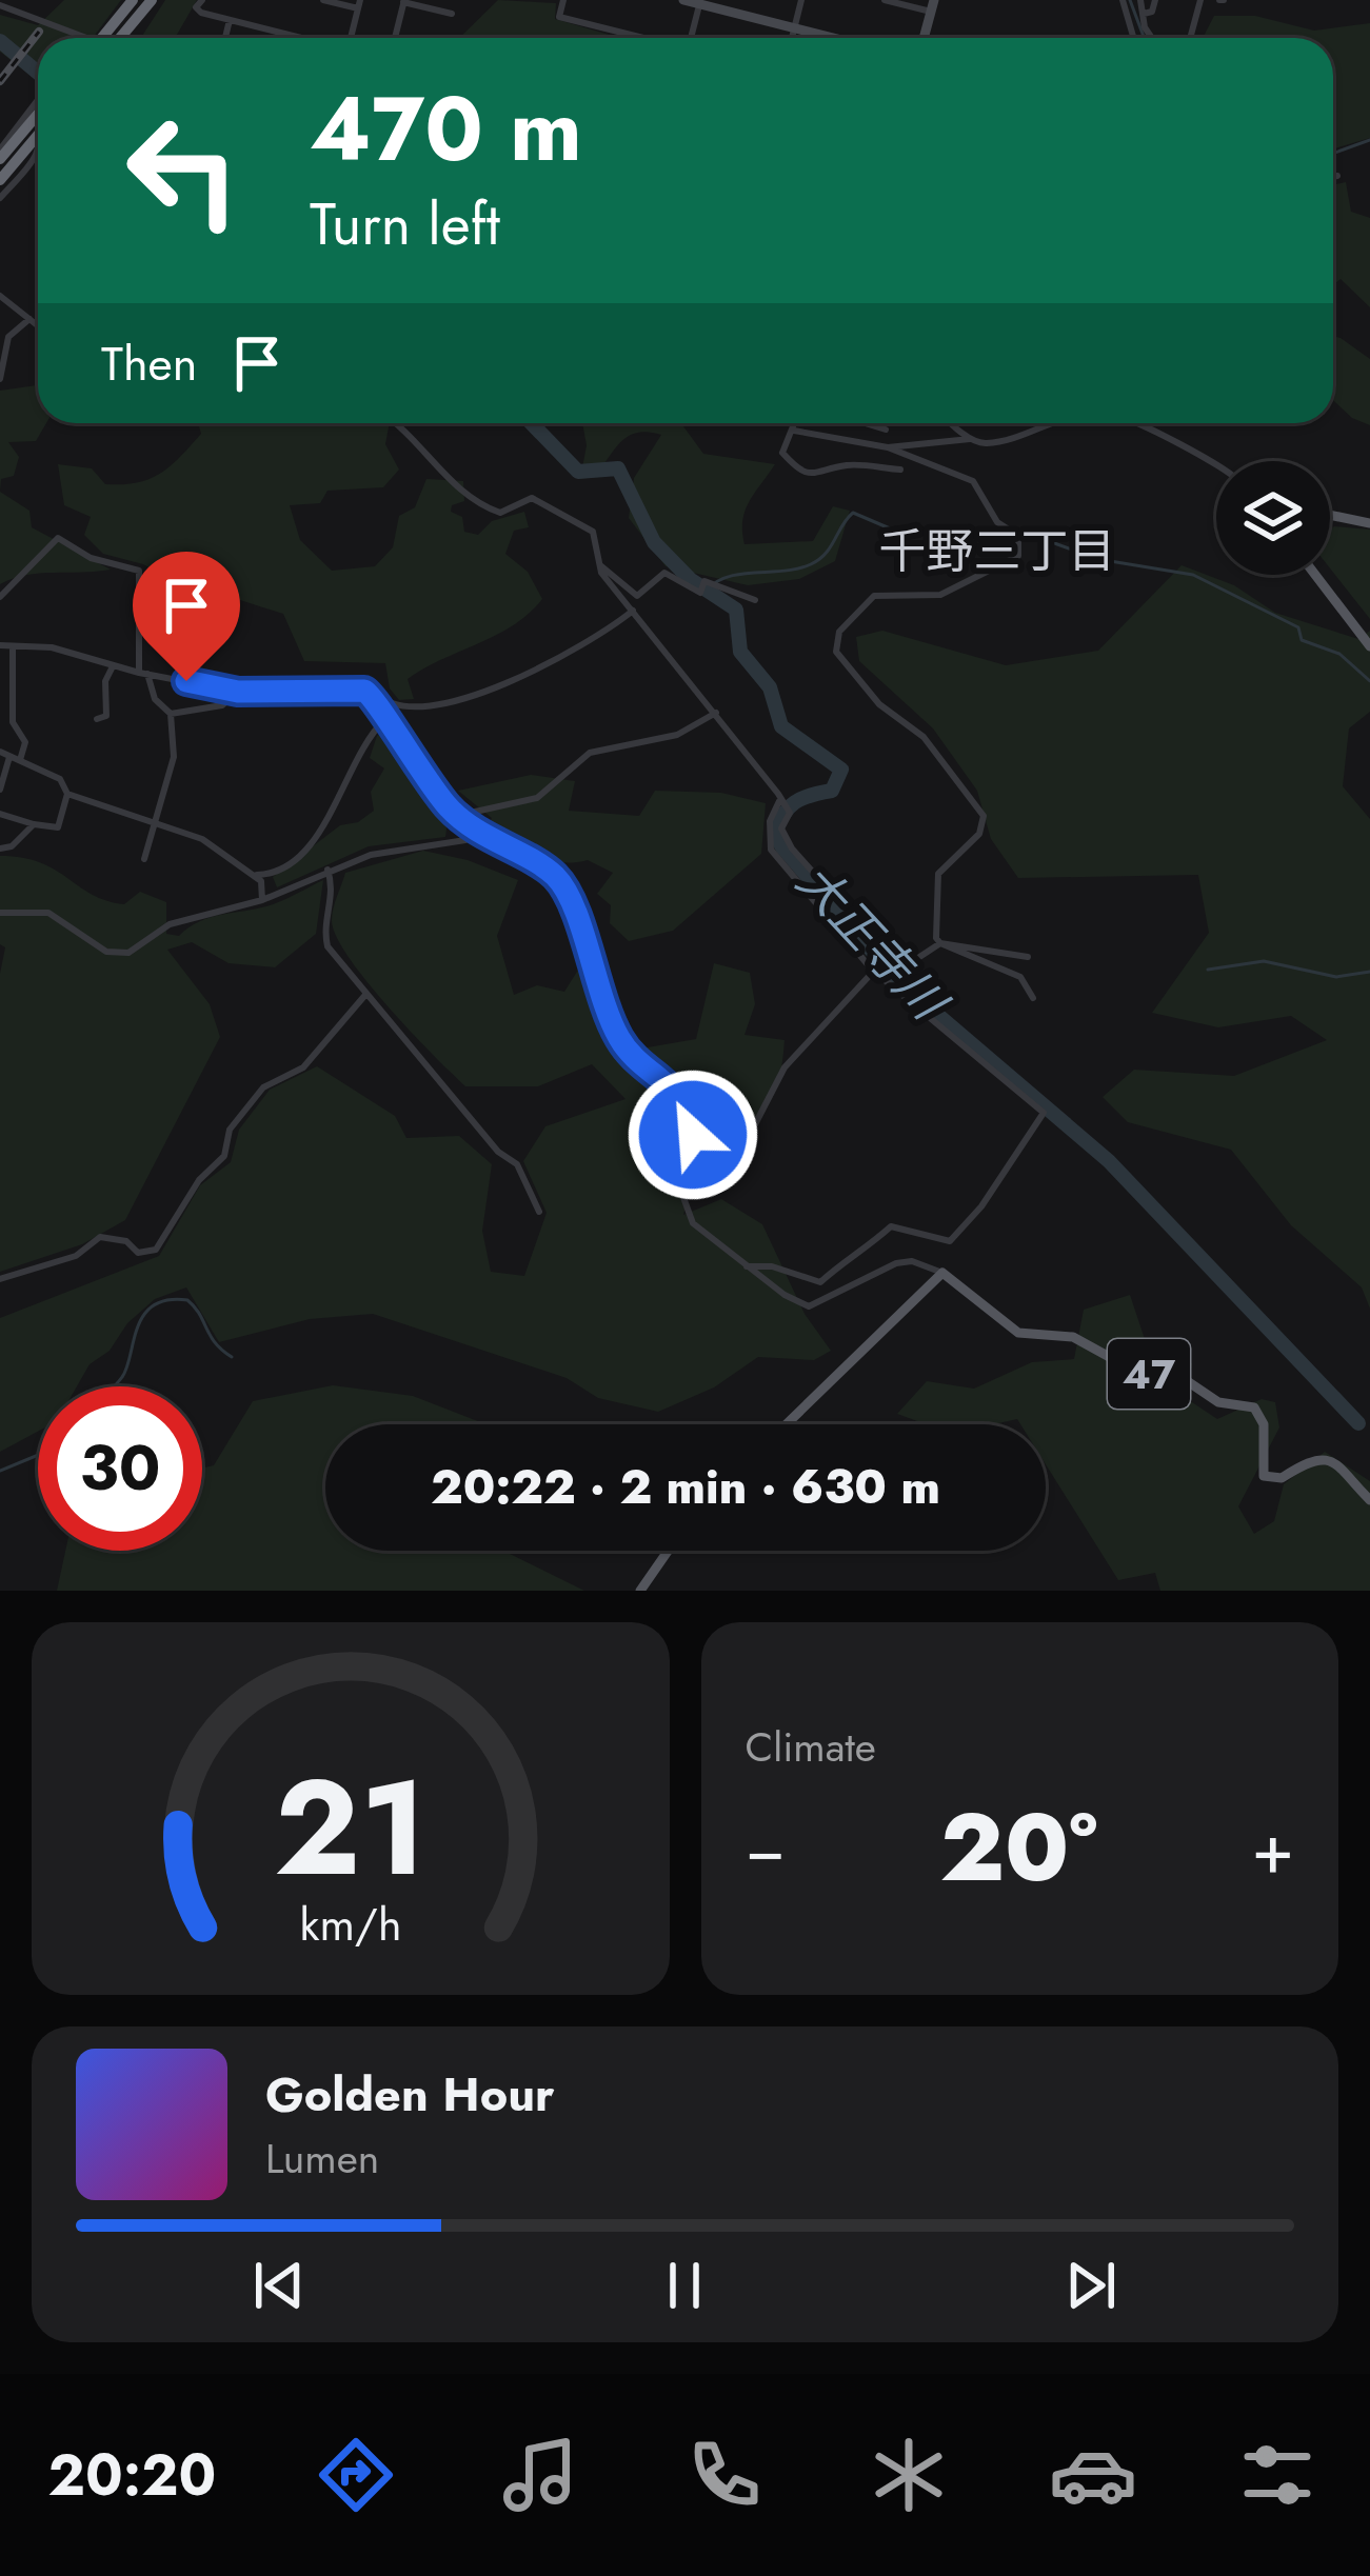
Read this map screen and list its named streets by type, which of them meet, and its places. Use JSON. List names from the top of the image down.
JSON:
{
  "streets": {
    "main road": ["47"]
  },
  "districts": ["千野三丁目"],
  "water": ["大正寺川"],
  "page": {
    "turn": ["470 m", "Turn left"],
    "then": "Then",
    "limit": "30",
    "trip": "20:22 · 2 min · 630 m",
    "tile": "Climate",
    "heat": ["−", "20°", "+"],
    "song": ["Golden Hour", "Lumen"],
    "tabs": "20:20",
    "gauge": ["21", "km/h"]
  }
}
